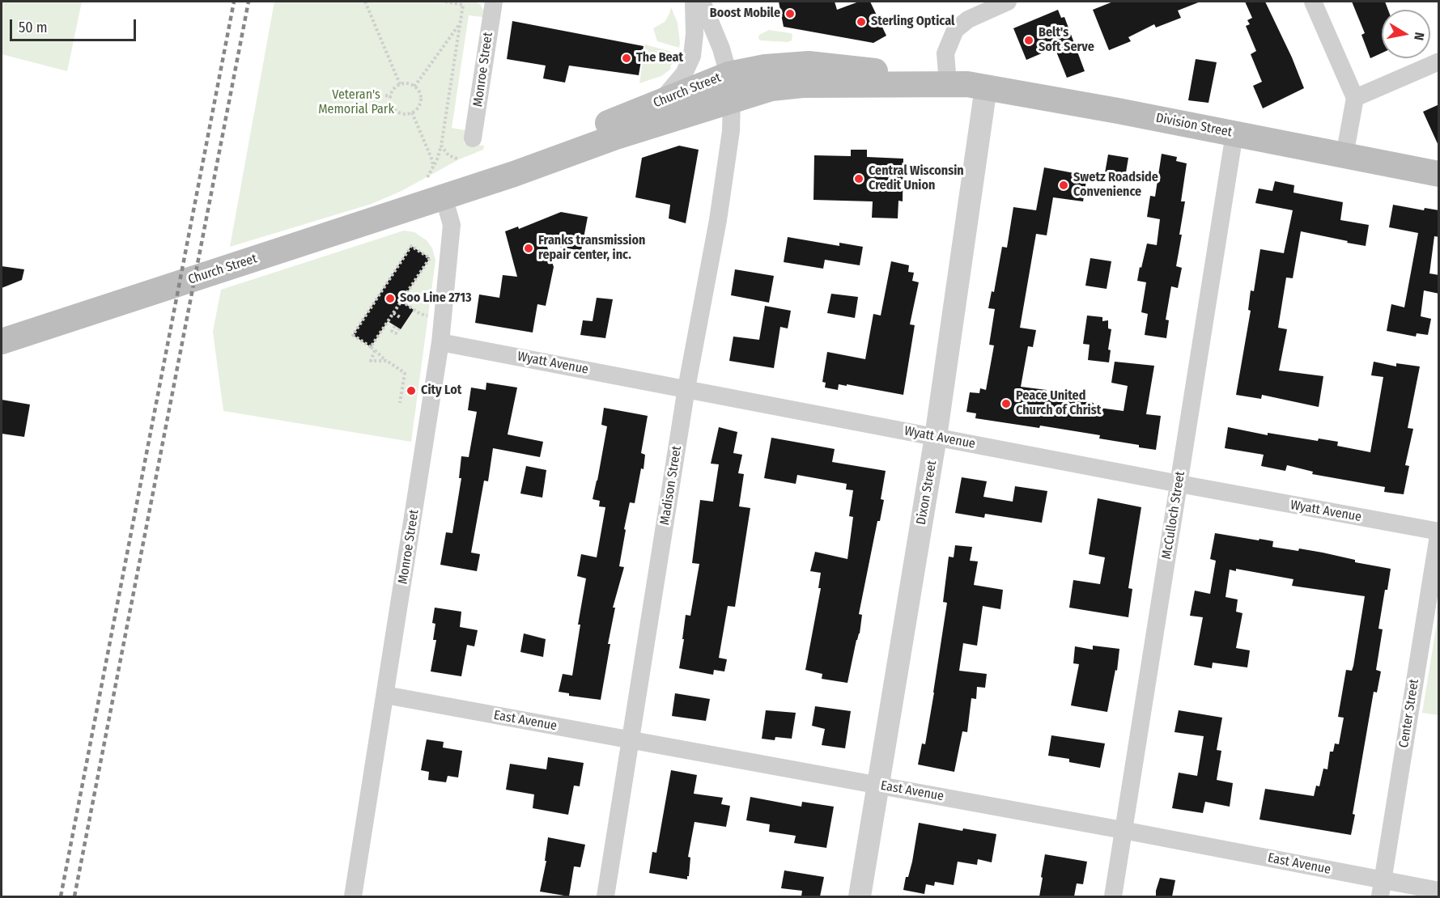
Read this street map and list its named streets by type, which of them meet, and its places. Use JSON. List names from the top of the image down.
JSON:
{
  "streets": {
    "main road": ["Church Street", "Division Street"],
    "street": [
      "Monroe Street",
      "Wyatt Avenue",
      "Madison Street",
      "Dixon Street",
      "McCulloch Street",
      "Center Street",
      "East Avenue"
    ]
  },
  "crossings": [
    ["Monroe Street", "Church Street"],
    ["Monroe Street", "Wyatt Avenue"],
    ["Monroe Street", "East Avenue"],
    ["Church Street", "Division Street"],
    ["Church Street", "Madison Street"],
    ["Division Street", "Dixon Street"],
    ["Division Street", "McCulloch Street"],
    ["Wyatt Avenue", "Madison Street"],
    ["Wyatt Avenue", "Dixon Street"],
    ["Wyatt Avenue", "McCulloch Street"],
    ["Wyatt Avenue", "Center Street"],
    ["Madison Street", "East Avenue"],
    ["Dixon Street", "East Avenue"],
    ["McCulloch Street", "East Avenue"],
    ["Center Street", "East Avenue"]
  ],
  "parks": ["Veteran's Memorial Park"],
  "places": [
    "Boost Mobile",
    "Sterling Optical",
    "Belt's Soft Serve",
    "The Beat",
    "Central Wisconsin Credit Union",
    "Swetz Roadside Convenience",
    "Franks transmission repair center, inc.",
    "Soo Line 2713",
    "City Lot",
    "Peace United Church of Christ"
  ],
  "scale_bar": "50 m",
  "north": "right"
}
